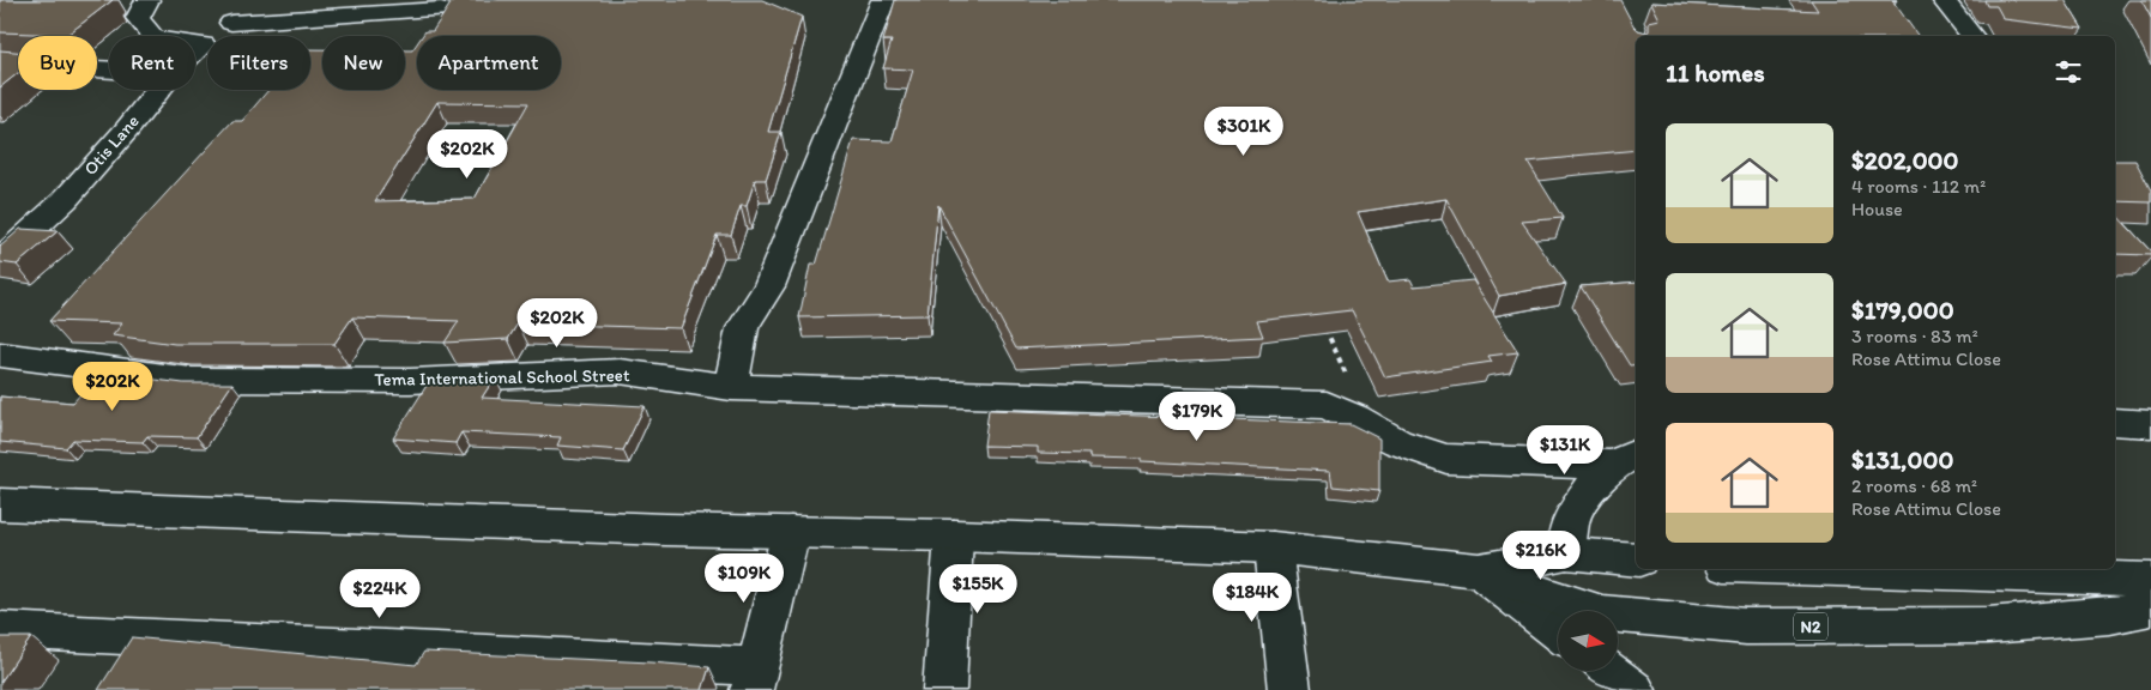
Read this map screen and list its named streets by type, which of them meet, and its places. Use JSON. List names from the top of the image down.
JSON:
{
  "streets": {
    "main road": ["Otis Lane", "Tema International School Street", "N2"]
  },
  "north": "right",
  "page": {
    "chip": [
      "Buy",
      "Rent",
      "Filters",
      "New",
      "Apartment"
    ],
    "heading": "11 homes",
    "price": [
      "$301K",
      "$202K",
      "$202K",
      "$202K",
      "$179K",
      "$131K",
      "$216K",
      "$109K",
      "$155K",
      "$224K",
      "$184K"
    ],
    "list": [
      {
        "name": "$202,000",
        "note": "4 rooms · 112 m² · House"
      },
      {
        "name": "$179,000",
        "note": "3 rooms · 83 m² · Rose Attimu Close"
      },
      {
        "name": "$131,000",
        "note": "2 rooms · 68 m² · Rose Attimu Close"
      }
    ]
  }
}
